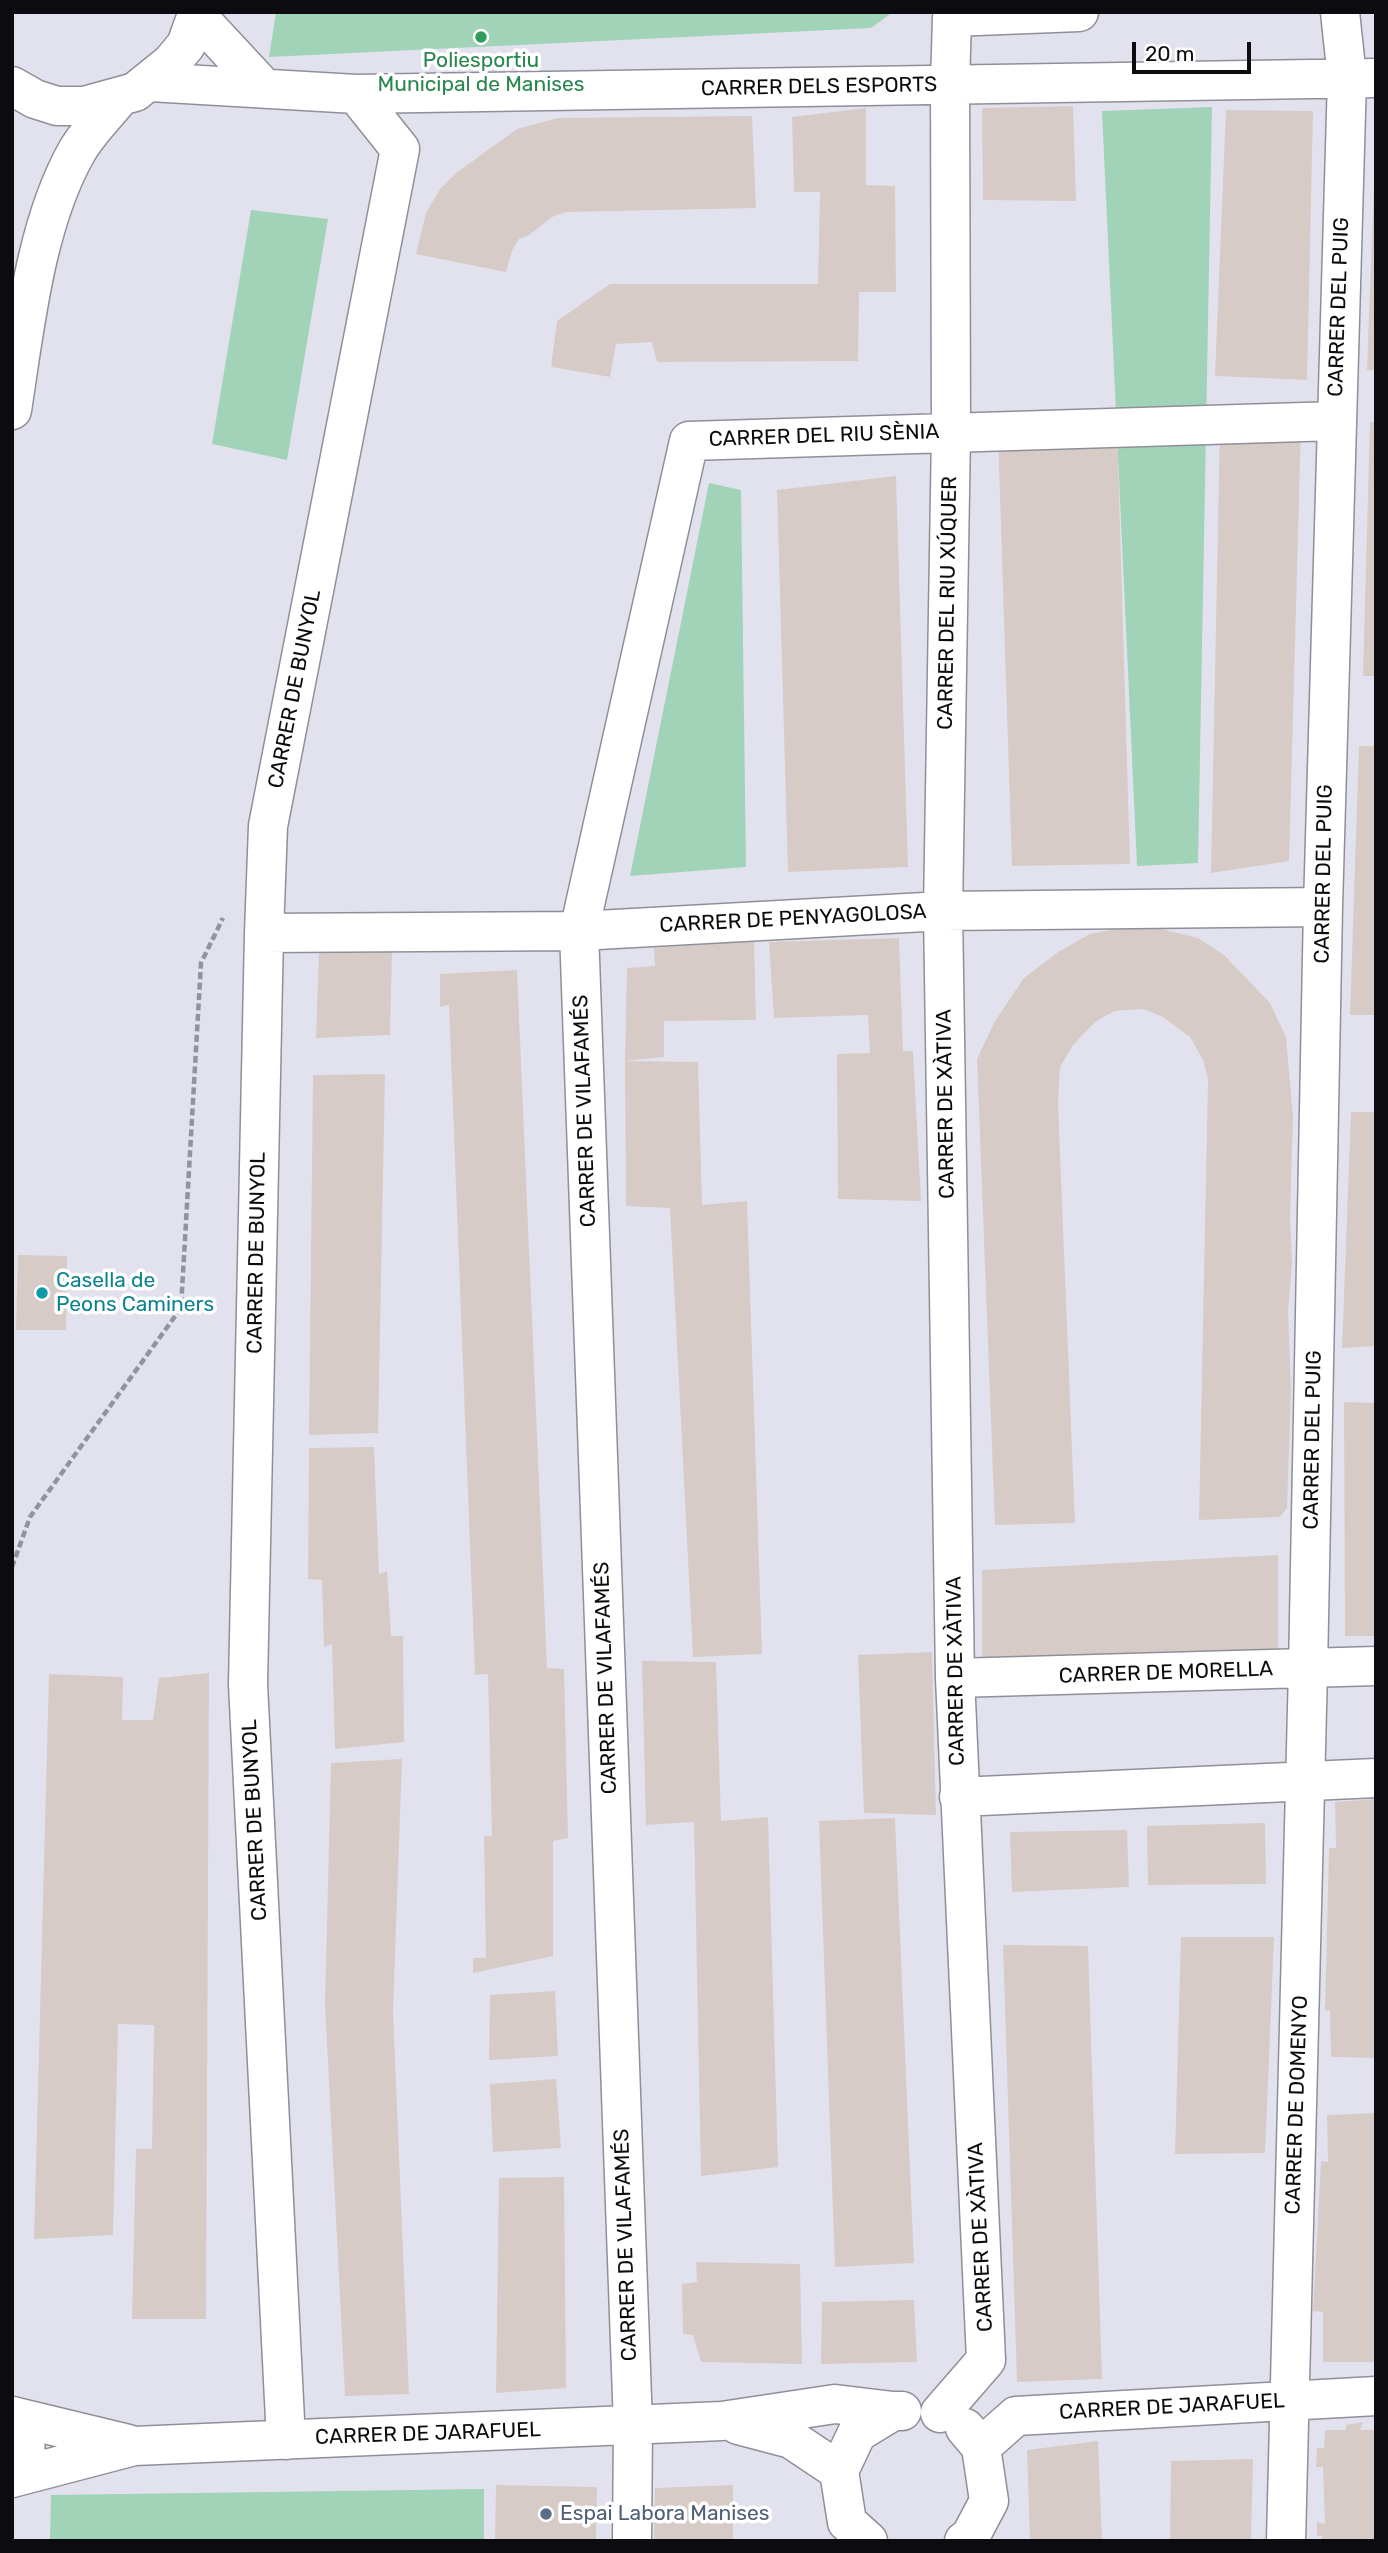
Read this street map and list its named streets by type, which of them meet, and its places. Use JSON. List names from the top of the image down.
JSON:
{
  "streets": {
    "street": [
      "CARRER DELS ESPORTS",
      "CARRER DEL PUIG",
      "CARRER DEL RIU SÈNIA",
      "CARRER DEL RIU XÚQUER",
      "CARRER DE BUNYOL",
      "CARRER DE PENYAGOLOSA",
      "CARRER DE XÀTIVA",
      "CARRER DE VILAFAMÉS",
      "CARRER DE MORELLA",
      "CARRER DE DOMENYO",
      "CARRER DE JARAFUEL"
    ]
  },
  "crossings": [
    ["CARRER DELS ESPORTS", "CARRER DEL PUIG"],
    ["CARRER DELS ESPORTS", "CARRER DEL RIU XÚQUER"],
    ["CARRER DELS ESPORTS", "CARRER DE BUNYOL"],
    ["CARRER DEL PUIG", "CARRER DEL RIU SÈNIA"],
    ["CARRER DEL PUIG", "CARRER DE PENYAGOLOSA"],
    ["CARRER DEL PUIG", "CARRER DE MORELLA"],
    ["CARRER DEL PUIG", "CARRER DE DOMENYO"],
    ["CARRER DEL RIU SÈNIA", "CARRER DEL RIU XÚQUER"],
    ["CARRER DEL RIU SÈNIA", "CARRER DE PENYAGOLOSA"],
    ["CARRER DEL RIU SÈNIA", "CARRER DE VILAFAMÉS"],
    ["CARRER DEL RIU XÚQUER", "CARRER DE PENYAGOLOSA"],
    ["CARRER DEL RIU XÚQUER", "CARRER DE XÀTIVA"],
    ["CARRER DE BUNYOL", "CARRER DE PENYAGOLOSA"],
    ["CARRER DE BUNYOL", "CARRER DE JARAFUEL"],
    ["CARRER DE PENYAGOLOSA", "CARRER DE XÀTIVA"],
    ["CARRER DE PENYAGOLOSA", "CARRER DE VILAFAMÉS"],
    ["CARRER DE XÀTIVA", "CARRER DE MORELLA"],
    ["CARRER DE XÀTIVA", "CARRER DE JARAFUEL"],
    ["CARRER DE VILAFAMÉS", "CARRER DE JARAFUEL"],
    ["CARRER DE MORELLA", "CARRER DE DOMENYO"],
    ["CARRER DE DOMENYO", "CARRER DE JARAFUEL"]
  ],
  "places": ["Poliesportiu Municipal de Manises", "Casella de Peons Caminers", "Espai Labora Manises"],
  "scale_bar": "20 m"
}
